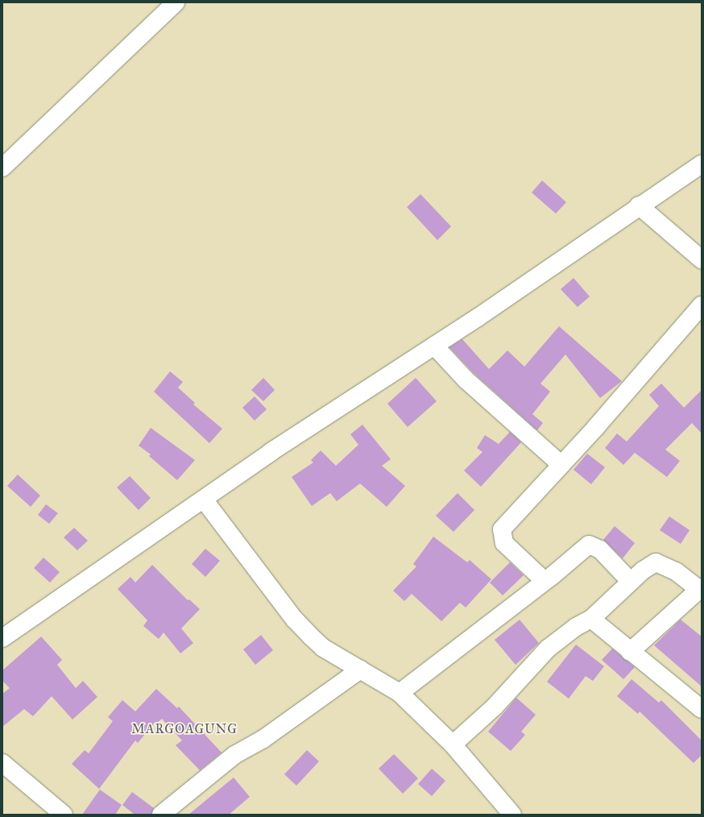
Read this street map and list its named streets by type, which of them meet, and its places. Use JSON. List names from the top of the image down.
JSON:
{
  "districts": ["MARGOAGUNG"]
}
